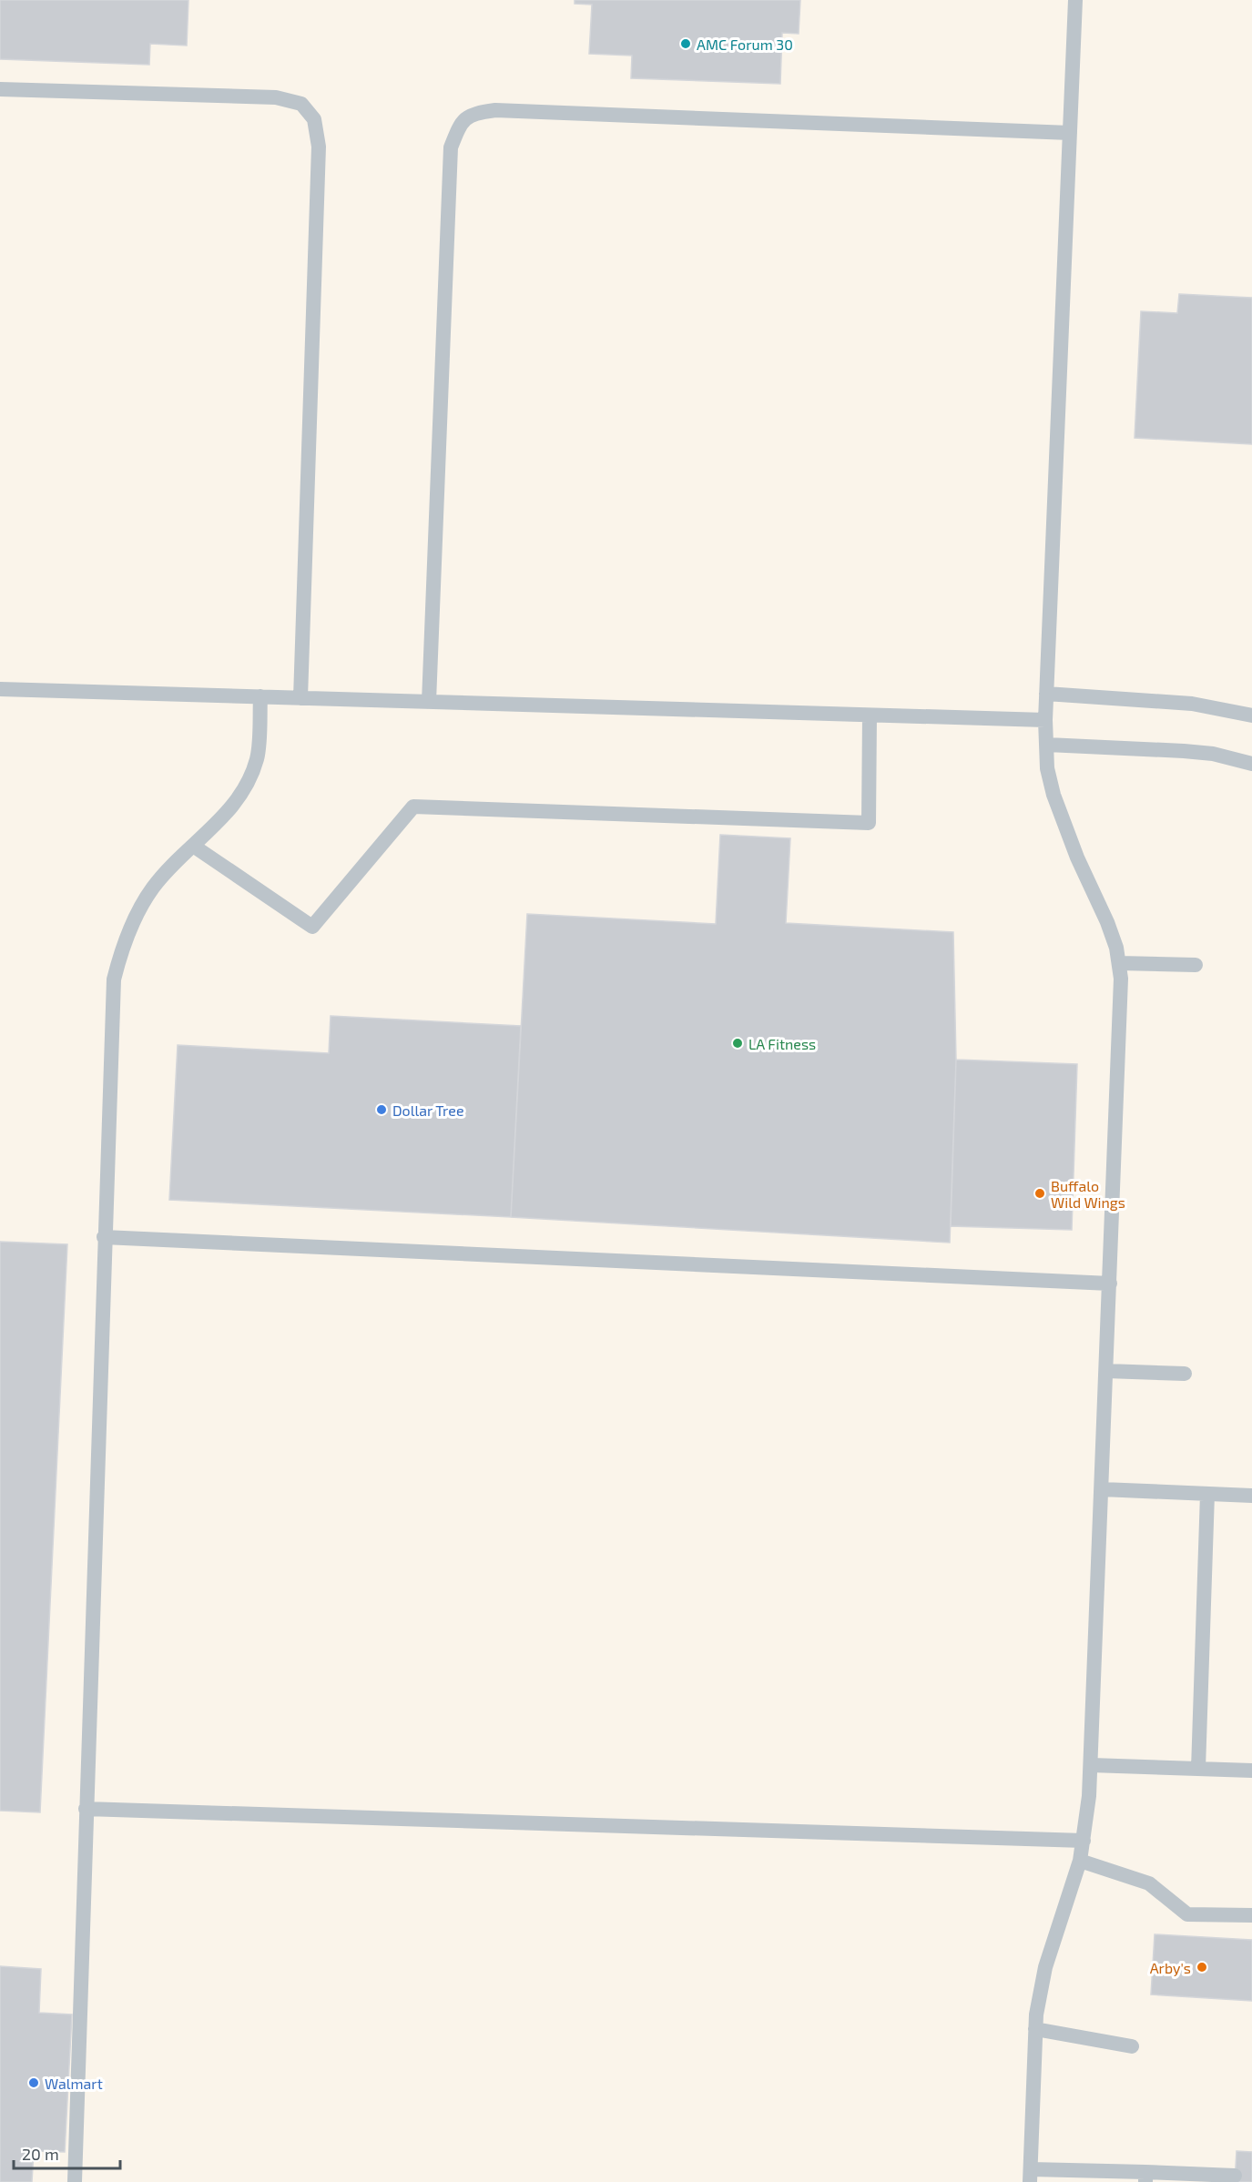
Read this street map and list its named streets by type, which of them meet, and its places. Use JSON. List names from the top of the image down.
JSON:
{
  "places": [
    "AMC Forum 30",
    "LA Fitness",
    "Dollar Tree",
    "Buffalo Wild Wings",
    "Arby's",
    "Walmart"
  ],
  "scale_bar": "20 m"
}
